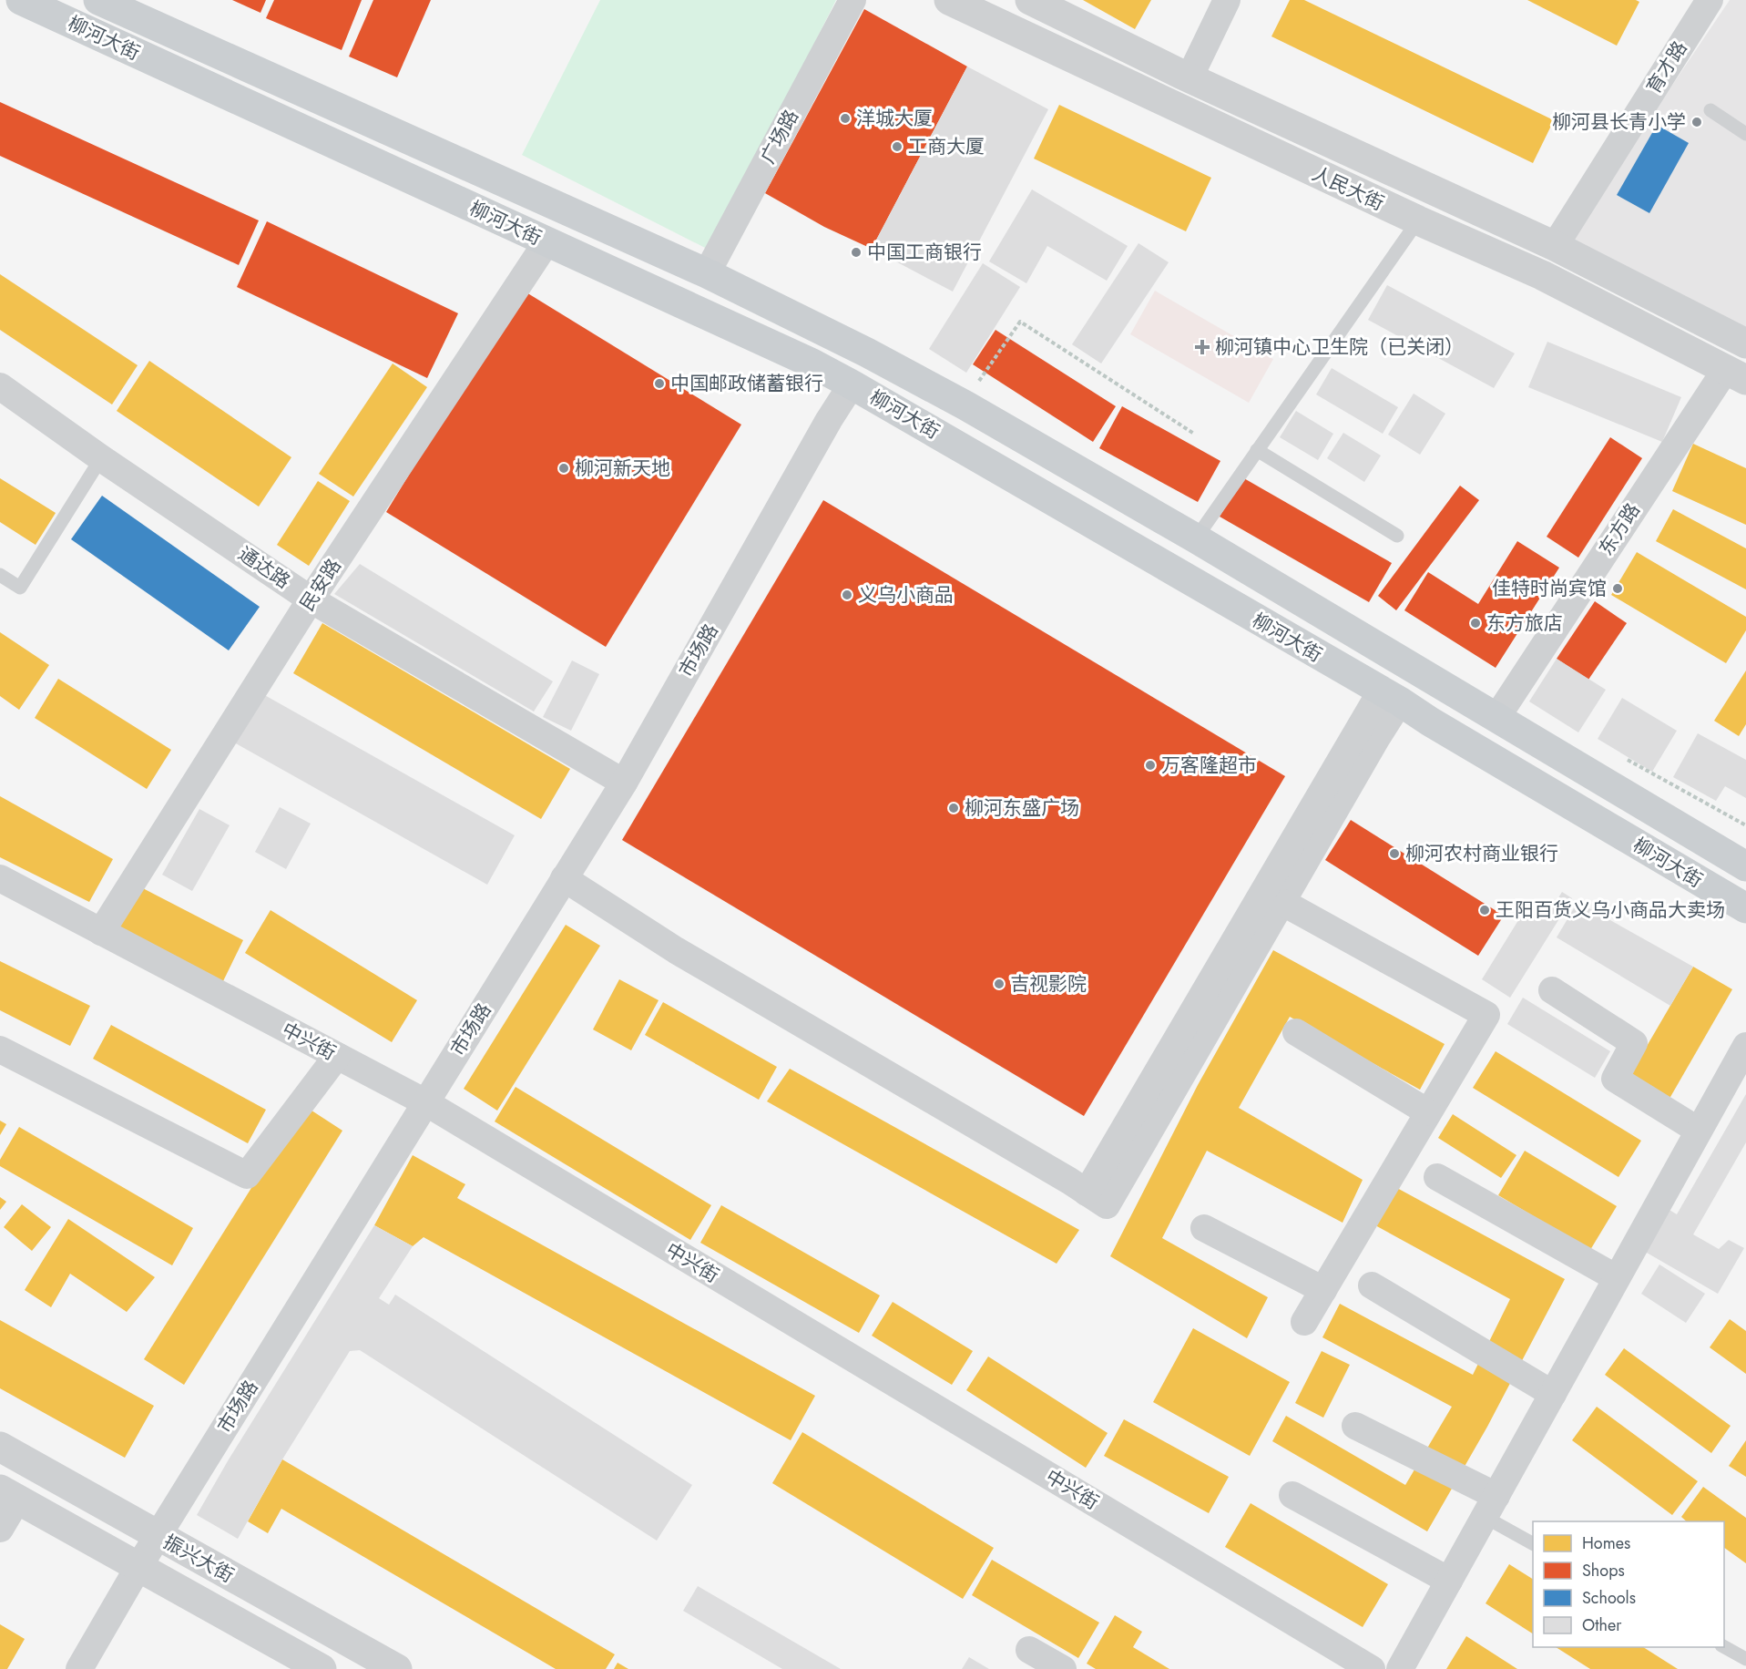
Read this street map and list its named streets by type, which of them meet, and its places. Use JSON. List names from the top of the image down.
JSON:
{
  "streets": {
    "main road": ["柳河大街"],
    "street": [
      "育才路",
      "广场路",
      "人民大街",
      "东方路",
      "通达路",
      "民安路",
      "市场路",
      "中兴街",
      "振兴大街"
    ]
  },
  "crossings": [
    ["柳河大街", "广场路"],
    ["柳河大街", "东方路"],
    ["柳河大街", "民安路"],
    ["柳河大街", "市场路"],
    ["育才路", "人民大街"],
    ["人民大街", "东方路"],
    ["通达路", "民安路"],
    ["通达路", "市场路"],
    ["民安路", "中兴街"],
    ["市场路", "中兴街"],
    ["市场路", "振兴大街"]
  ],
  "places": {
    "other": [
      "洋城大厦",
      "柳河县长青小学",
      "工商大厦",
      "中国工商银行",
      "中国邮政储蓄银行",
      "柳河新天地",
      "佳特时尚宾馆",
      "义乌小商品",
      "东方旅店",
      "万客隆超市",
      "柳河东盛广场",
      "柳河农村商业银行",
      "王阳百货义乌小商品大卖场",
      "吉视影院"
    ],
    "health": ["柳河镇中心卫生院（已关闭）"]
  },
  "legend": [
    "Homes",
    "Shops",
    "Schools",
    "Other"
  ]
}
